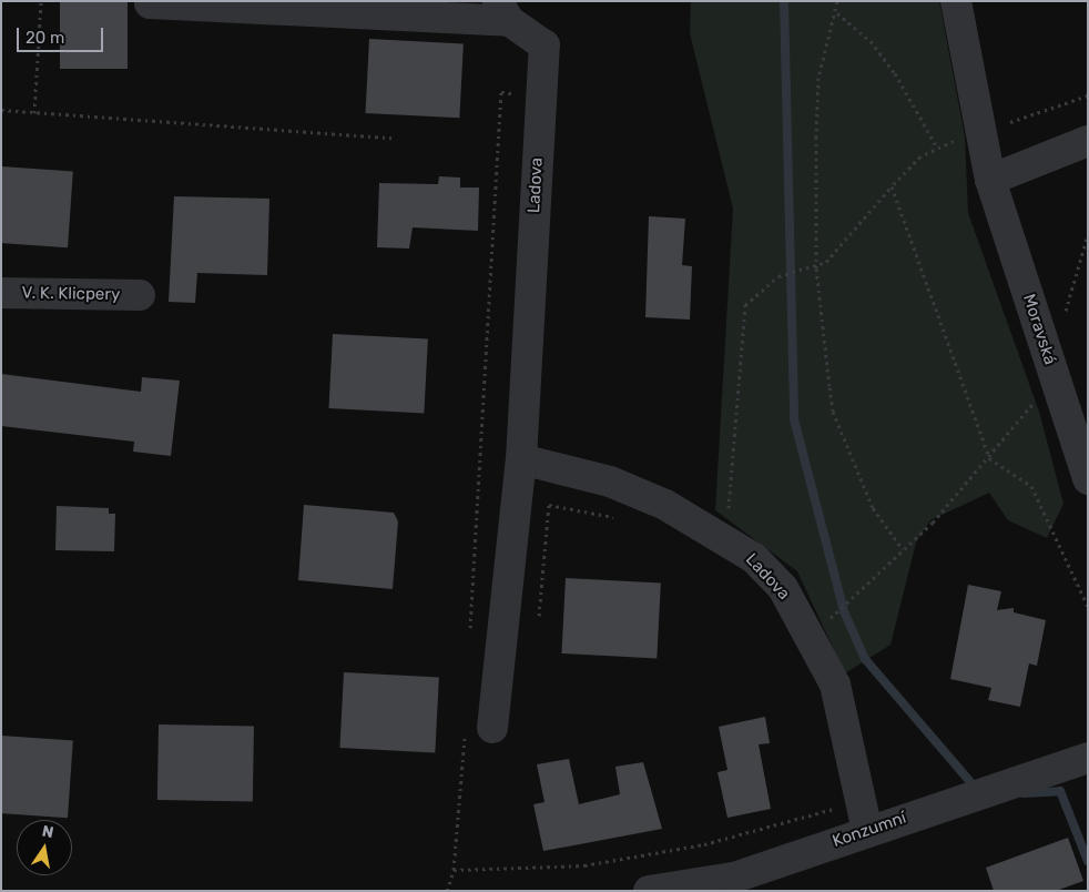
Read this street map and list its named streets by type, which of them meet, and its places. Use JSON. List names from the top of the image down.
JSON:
{
  "streets": {
    "street": [
      "Ladova",
      "V. K. Klicpery",
      "Moravská",
      "Konzumní"
    ]
  },
  "crossings": [
    ["Ladova", "Konzumní"]
  ],
  "scale_bar": "20 m",
  "north": "top"
}
